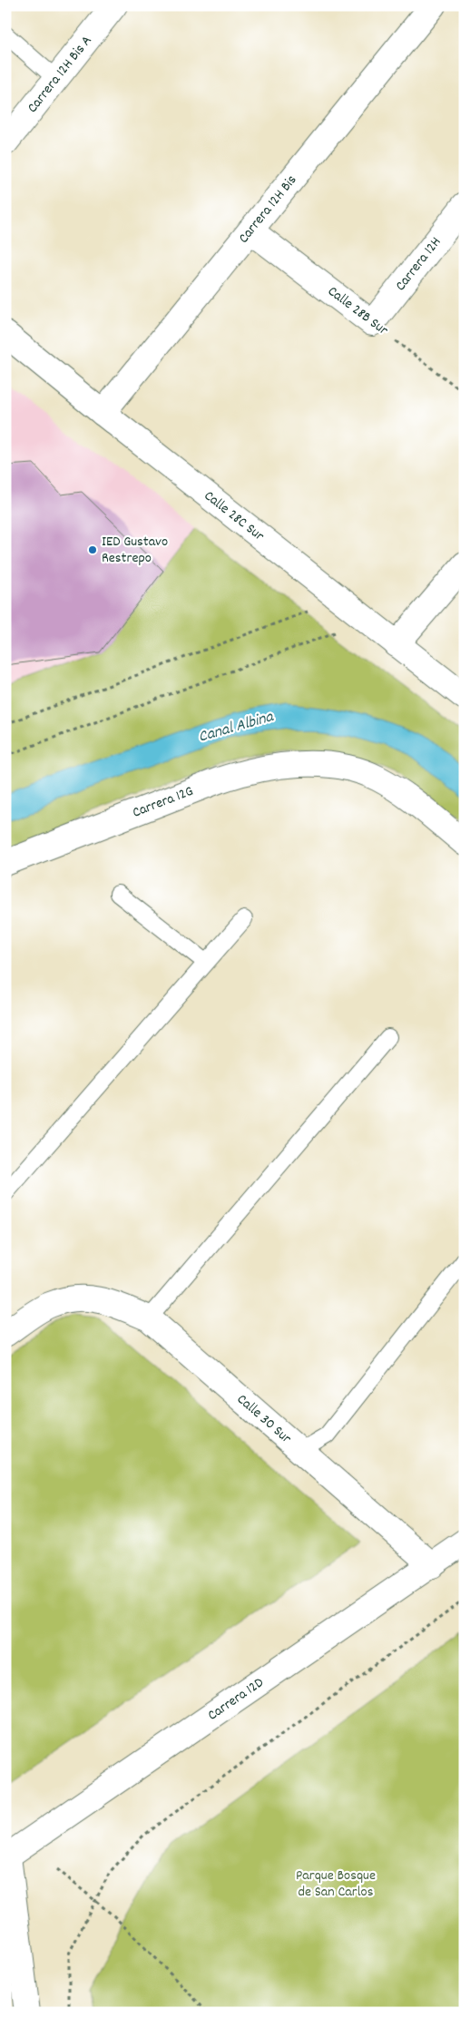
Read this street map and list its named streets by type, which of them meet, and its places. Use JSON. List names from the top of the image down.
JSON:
{
  "streets": {
    "street": [
      "Carrera 12H Bis A",
      "Carrera 12H Bis",
      "Carrera 12H",
      "Calle 28B Sur",
      "Calle 28C Sur",
      "Carrera 12G",
      "Calle 30 Sur",
      "Carrera 12D"
    ]
  },
  "crossings": [
    ["Carrera 12H Bis", "Calle 28B Sur"],
    ["Carrera 12H Bis", "Calle 28C Sur"],
    ["Carrera 12H", "Calle 28B Sur"],
    ["Calle 30 Sur", "Carrera 12D"]
  ],
  "water": ["Canal Albina"],
  "parks": ["Parque Bosque de San Carlos"],
  "places": ["IED Gustavo Restrepo"]
}
